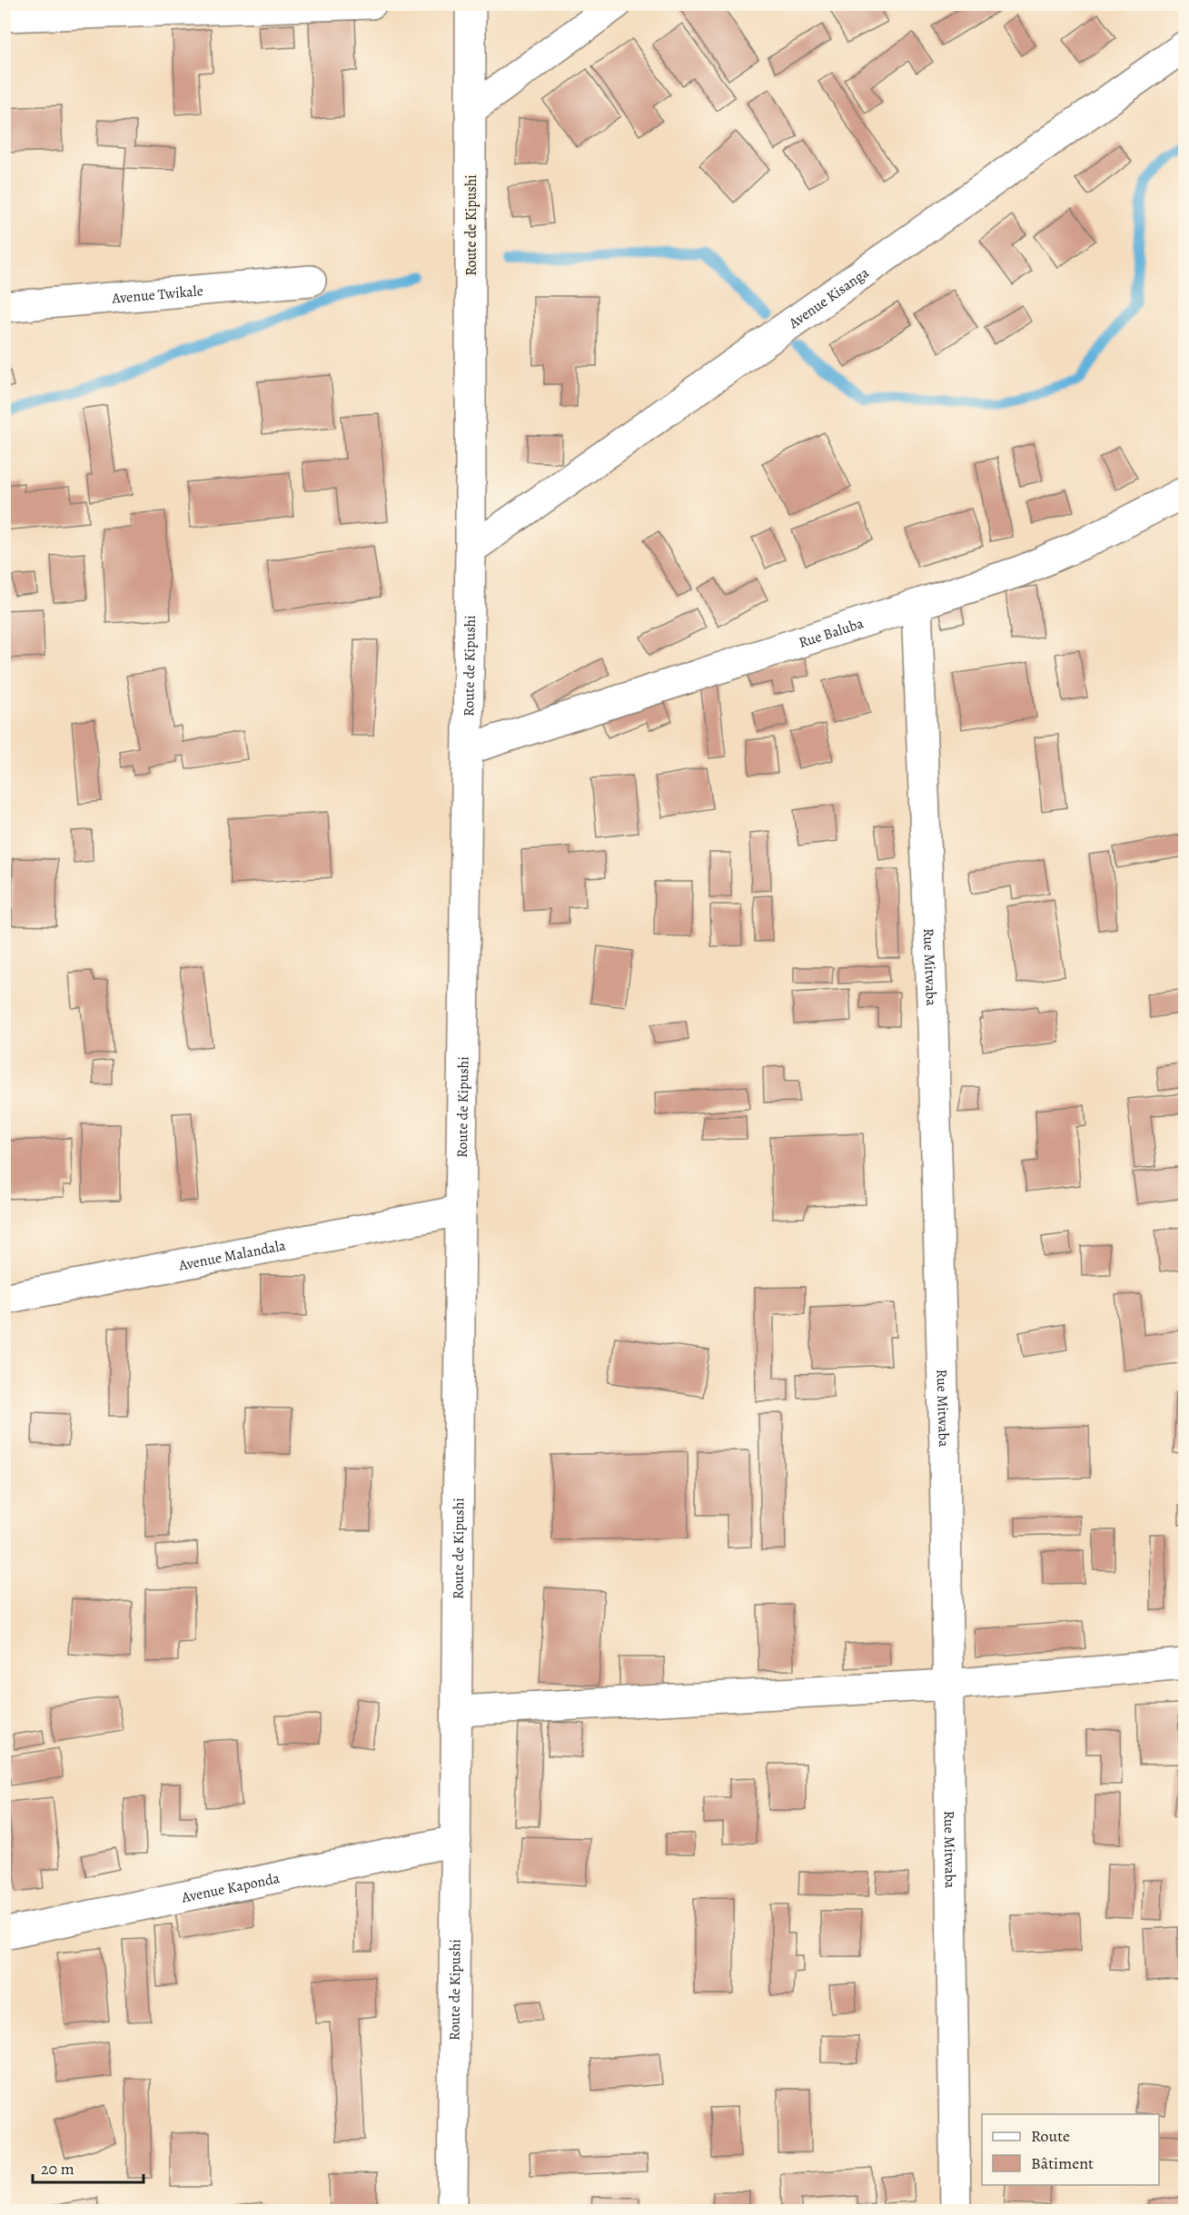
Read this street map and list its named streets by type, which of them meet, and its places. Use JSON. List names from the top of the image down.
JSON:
{
  "streets": {
    "main road": [
      "Route de Kipushi",
      "Avenue Twikale",
      "Avenue Kisanga",
      "Rue Baluba",
      "Rue Mitwaba",
      "Avenue Malandala",
      "Avenue Kaponda"
    ]
  },
  "crossings": [
    ["Route de Kipushi", "Avenue Kisanga"],
    ["Route de Kipushi", "Rue Baluba"],
    ["Route de Kipushi", "Avenue Malandala"],
    ["Route de Kipushi", "Avenue Kaponda"],
    ["Rue Baluba", "Rue Mitwaba"]
  ],
  "legend": ["Route", "Bâtiment"],
  "scale_bar": "20 m"
}
